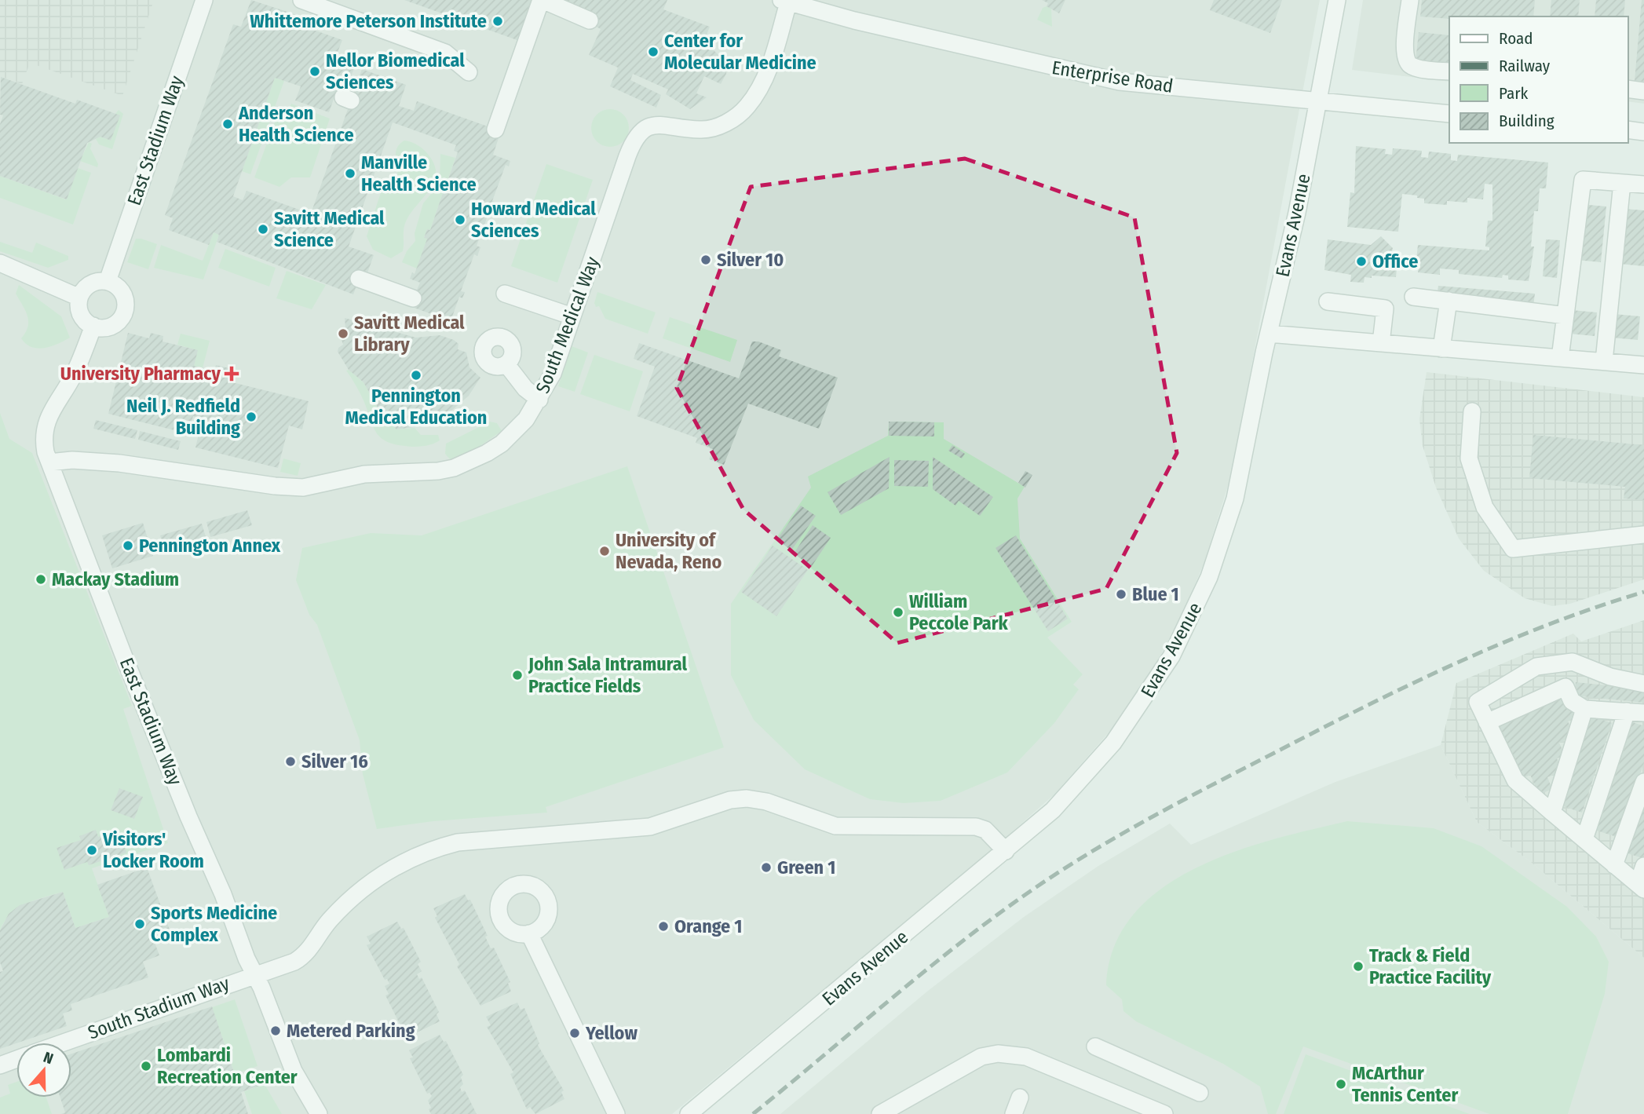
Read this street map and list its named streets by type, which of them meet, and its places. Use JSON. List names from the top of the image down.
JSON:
{
  "streets": {
    "street": [
      "Enterprise Road",
      "East Stadium Way",
      "Evans Avenue",
      "South Medical Way",
      "South Stadium Way"
    ]
  },
  "crossings": [
    ["Enterprise Road", "Evans Avenue"],
    ["Enterprise Road", "South Medical Way"],
    ["East Stadium Way", "South Medical Way"],
    ["East Stadium Way", "South Stadium Way"],
    ["Evans Avenue", "South Stadium Way"]
  ],
  "places": {
    "other": [
      "Whittemore Peterson Institute",
      "Center for Molecular Medicine",
      "Nellor Biomedical Sciences",
      "Anderson Health Science",
      "Manville Health Science",
      "Howard Medical Sciences",
      "Savitt Medical Science",
      "Silver 10",
      "Office",
      "Savitt Medical Library",
      "Pennington Medical Education",
      "Neil J. Redfield Building",
      "Pennington Annex",
      "University of Nevada, Reno",
      "Mackay Stadium",
      "Blue 1",
      "William Peccole Park",
      "John Sala Intramural Practice Fields",
      "Silver 16",
      "Visitors' Locker Room",
      "Green 1",
      "Sports Medicine Complex",
      "Orange 1",
      "Track & Field Practice Facility",
      "Metered Parking",
      "Yellow",
      "Lombardi Recreation Center",
      "McArthur Tennis Center"
    ],
    "health": ["University Pharmacy"]
  },
  "legend": [
    "Road",
    "Railway",
    "Park",
    "Building"
  ],
  "north": "top"
}
